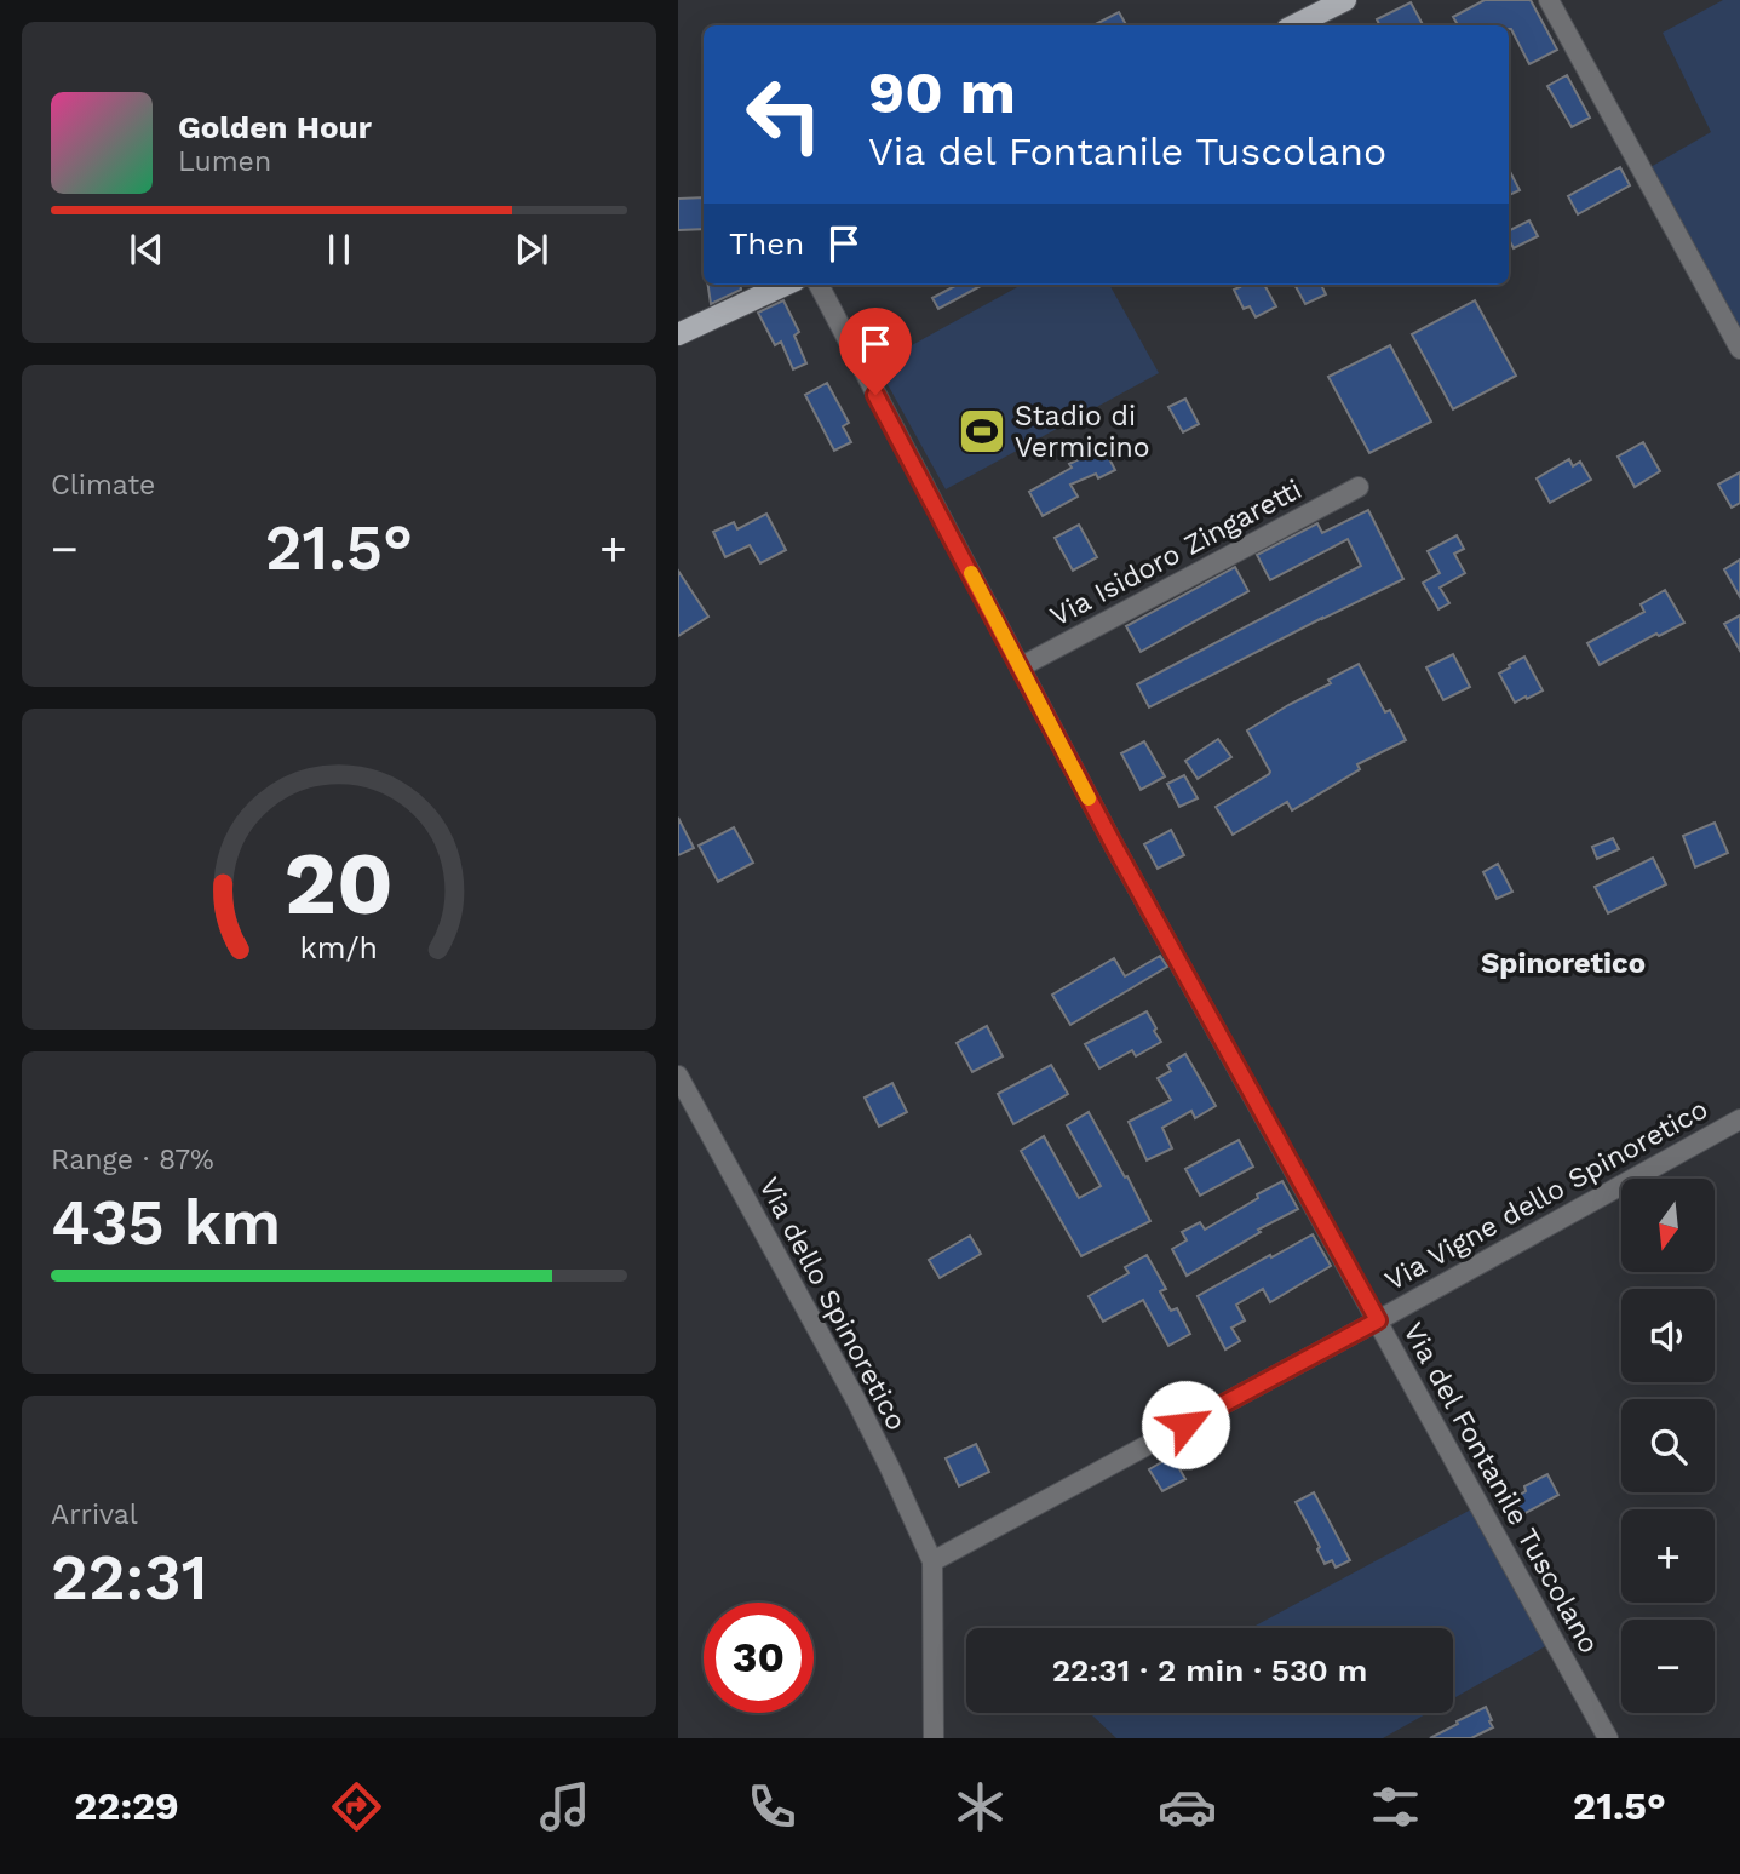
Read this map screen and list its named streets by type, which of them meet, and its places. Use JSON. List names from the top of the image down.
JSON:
{
  "streets": {
    "street": [
      "Via Isidoro Zingaretti",
      "Via Vigne dello Spinoretico",
      "Via dello Spinoretico",
      "Via del Fontanile Tuscolano"
    ]
  },
  "crossings": [
    ["Via Isidoro Zingaretti", "Via del Fontanile Tuscolano"],
    ["Via Vigne dello Spinoretico", "Via dello Spinoretico"],
    ["Via Vigne dello Spinoretico", "Via del Fontanile Tuscolano"]
  ],
  "districts": ["Spinoretico"],
  "places": {
    "sports": ["Stadio di Vermicino"]
  },
  "north": "bottom",
  "page": {
    "turn": ["90 m", "Via del Fontanile Tuscolano"],
    "song": ["Golden Hour", "Lumen"],
    "then": "Then",
    "tile": [
      "Climate",
      ["Range · 87%", "435 km"],
      ["Arrival", "22:31"]
    ],
    "heat": ["−", "21.5°", "+"],
    "map_buttons": ["+", "−"],
    "limit": "30",
    "trip": "22:31 · 2 min · 530 m",
    "tabs": ["22:29", "21.5°"],
    "gauge": ["20", "km/h"]
  }
}
